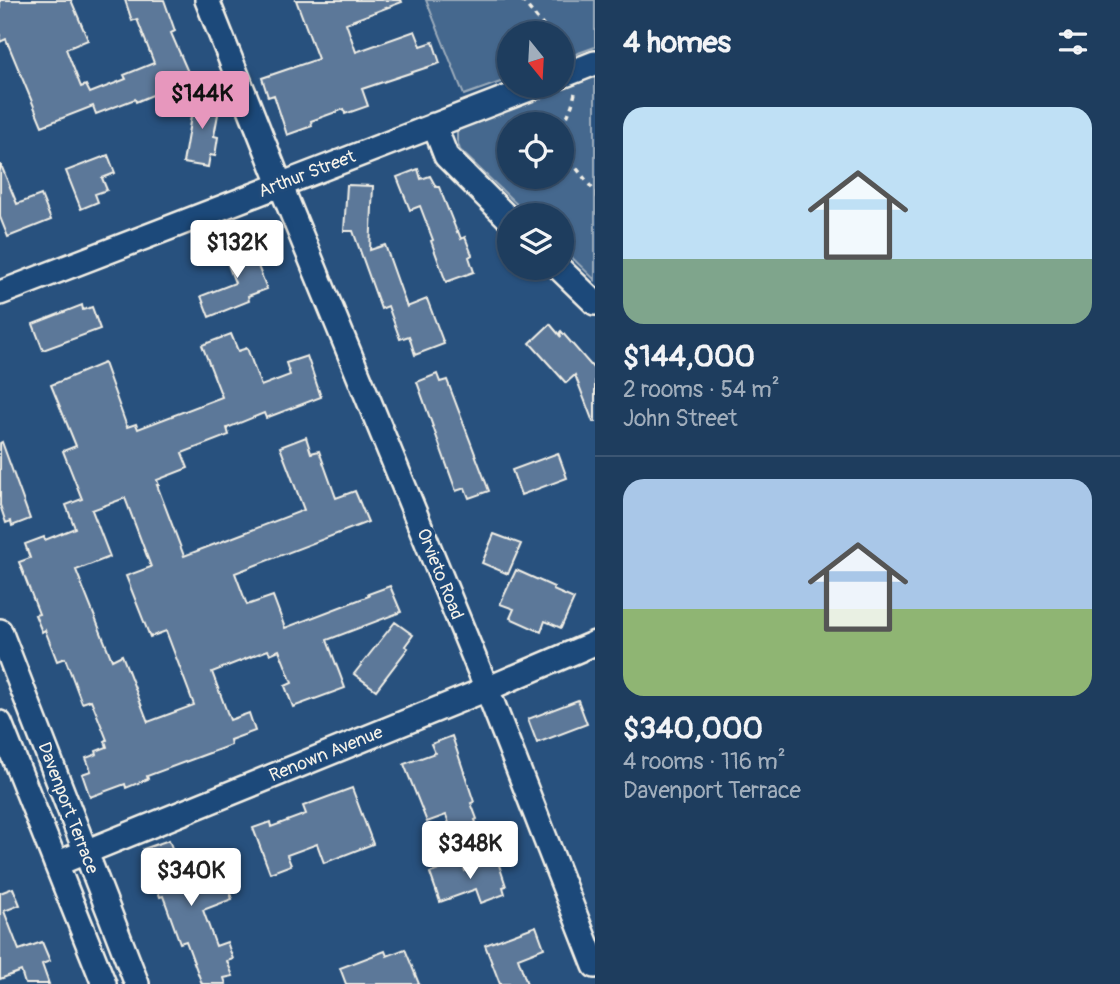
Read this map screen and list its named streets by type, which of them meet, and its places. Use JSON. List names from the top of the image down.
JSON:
{
  "streets": {
    "street": [
      "Arthur Street",
      "Orvieto Road",
      "Renown Avenue",
      "Davenport Terrace"
    ]
  },
  "crossings": [
    ["Arthur Street", "Orvieto Road"],
    ["Orvieto Road", "Renown Avenue"],
    ["Renown Avenue", "Davenport Terrace"]
  ],
  "north": "bottom",
  "page": {
    "heading": "4 homes",
    "price": [
      "$144K",
      "$132K",
      "$348K",
      "$340K"
    ],
    "list": [
      {
        "name": "$144,000",
        "note": "2 rooms · 54 m² · John Street"
      },
      {
        "name": "$340,000",
        "note": "4 rooms · 116 m² · Davenport Terrace"
      }
    ]
  }
}
